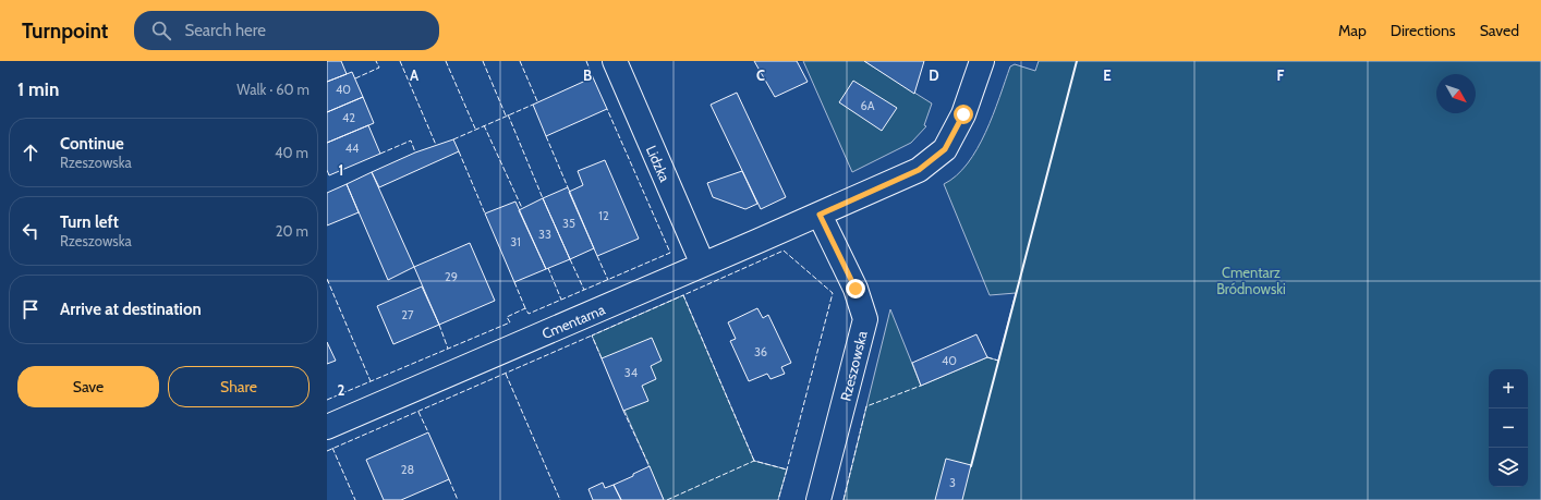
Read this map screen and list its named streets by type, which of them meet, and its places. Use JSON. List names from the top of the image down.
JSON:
{
  "streets": {
    "street": ["Lidzka", "Cmentarna", "Rzeszowska"]
  },
  "crossings": [
    ["Lidzka", "Cmentarna"],
    ["Cmentarna", "Rzeszowska"]
  ],
  "parks": ["Cmentarz Bródnowski"],
  "house_numbers": [
    "40",
    "6A",
    "42",
    "44",
    "12",
    "35",
    "33",
    "31",
    "29",
    "27",
    "36",
    "40",
    "34",
    "28",
    "3"
  ],
  "north": "bottom right",
  "page": {
    "header": "Turnpoint",
    "search": "Search here",
    "nav": ["Map", "Directions", "Saved"],
    "heading": ["1 min", "Walk · 60 m"],
    "list": [
      ["Continue", "Rzeszowska", "40 m"],
      ["Turn left", "Rzeszowska", "20 m"],
      "Arrive at destination"
    ],
    "buttons": ["Save", "Share"],
    "map_buttons": ["+", "−"]
  },
  "grid": {
    "columns": [
      "A",
      "B",
      "C",
      "D",
      "E",
      "F"
    ],
    "rows": ["1", "2"]
  }
}
